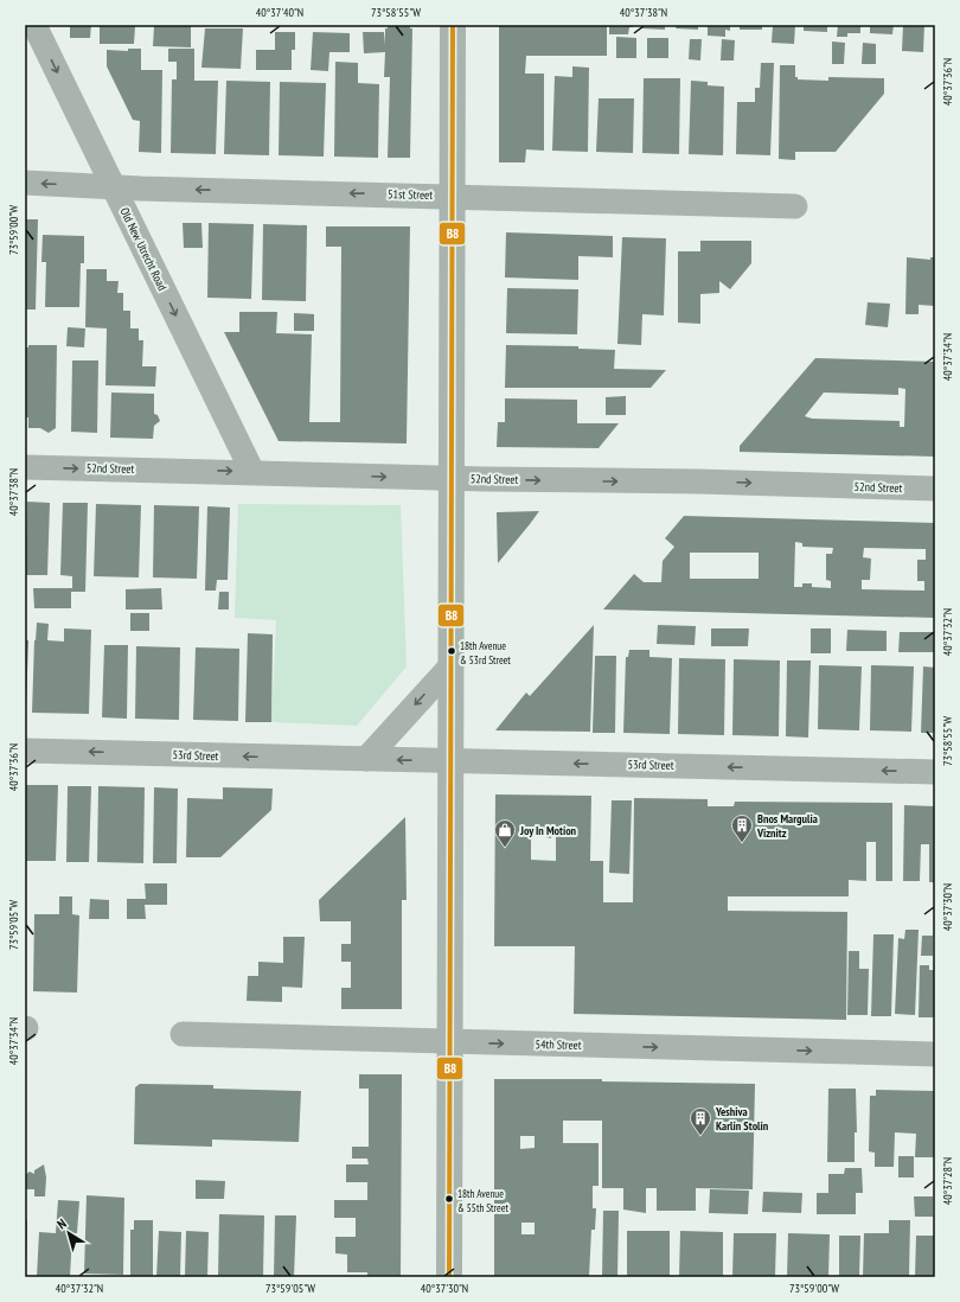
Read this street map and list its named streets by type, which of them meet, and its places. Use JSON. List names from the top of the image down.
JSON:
{
  "streets": {
    "street": [
      "51st Street",
      "Old New Utrecht Road",
      "52nd Street",
      "53rd Street",
      "54th Street"
    ]
  },
  "crossings": [
    ["51st Street", "Old New Utrecht Road"],
    ["Old New Utrecht Road", "52nd Street"]
  ],
  "one_way": [
    "51st Street",
    "Old New Utrecht Road",
    "52nd Street",
    "53rd Street",
    "54th Street"
  ],
  "places": {
    "other": ["18th Avenue & 53rd Street", "18th Avenue & 55th Street"],
    "building": ["Bnos Margulia Viznitz", "Yeshiva Karlin Stolin"],
    "shop": ["Joy In Motion"]
  },
  "lines": ["transit line B8"],
  "north": "top left",
  "coordinates": [
    "40°37'40\"N",
    "73°58'55\"W",
    "40°37'38\"N",
    "40°37'36\"N",
    "73°59'00\"W",
    "40°37'34\"N",
    "40°37'32\"N",
    "40°37'30\"N",
    "73°59'05\"W",
    "40°37'28\"N"
  ]
}
